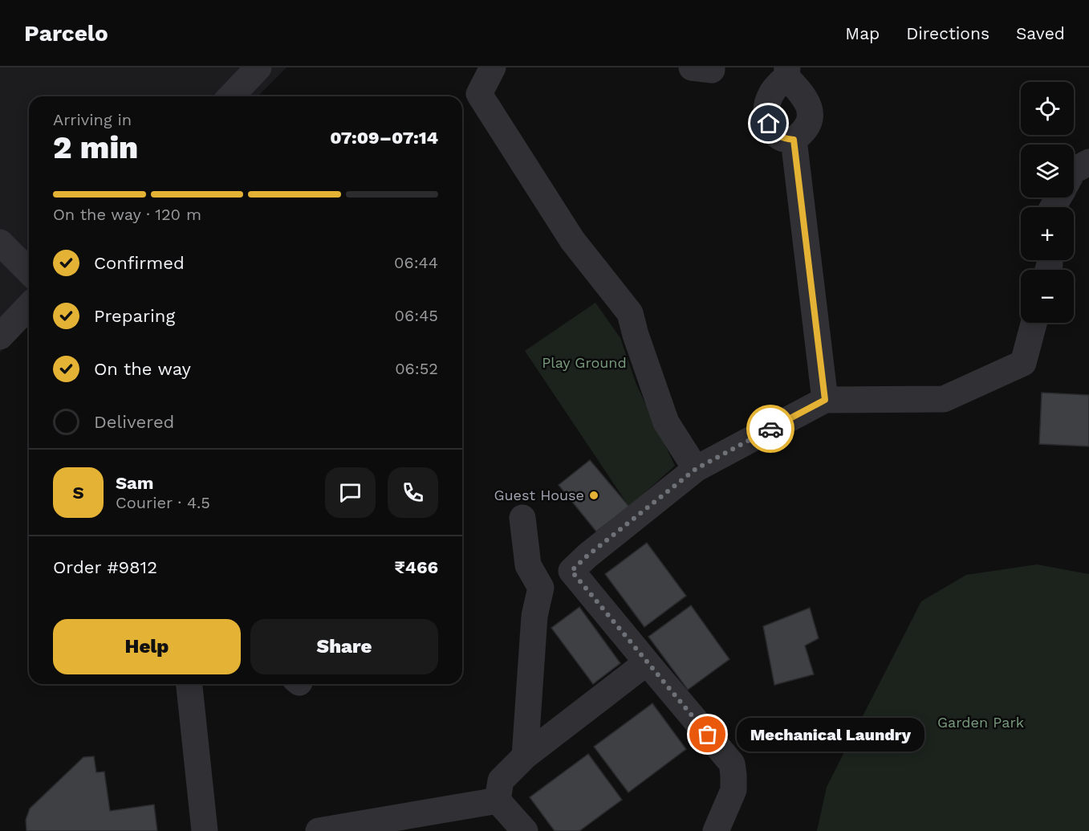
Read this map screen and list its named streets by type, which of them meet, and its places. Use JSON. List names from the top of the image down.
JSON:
{
  "parks": ["Play Ground", "Garden Park"],
  "places": ["Guest House", "Mechanical Laundry"],
  "page": {
    "header": "Parcelo",
    "nav": ["Map", "Directions", "Saved"],
    "map_buttons": ["+", "−"],
    "heading": ["2 min", "Arriving in", "07:09–07:14"],
    "panel": [
      "Sam",
      "Courier · 4.5",
      "Order #9812",
      "₹466"
    ],
    "bar": "On the way · 120 m",
    "list": [
      ["Confirmed", "06:44"],
      ["Preparing", "06:45"],
      ["On the way", "06:52"],
      "Delivered"
    ],
    "round": "S",
    "buttons": ["Help", "Share"],
    "bubble": "Mechanical Laundry"
  }
}
